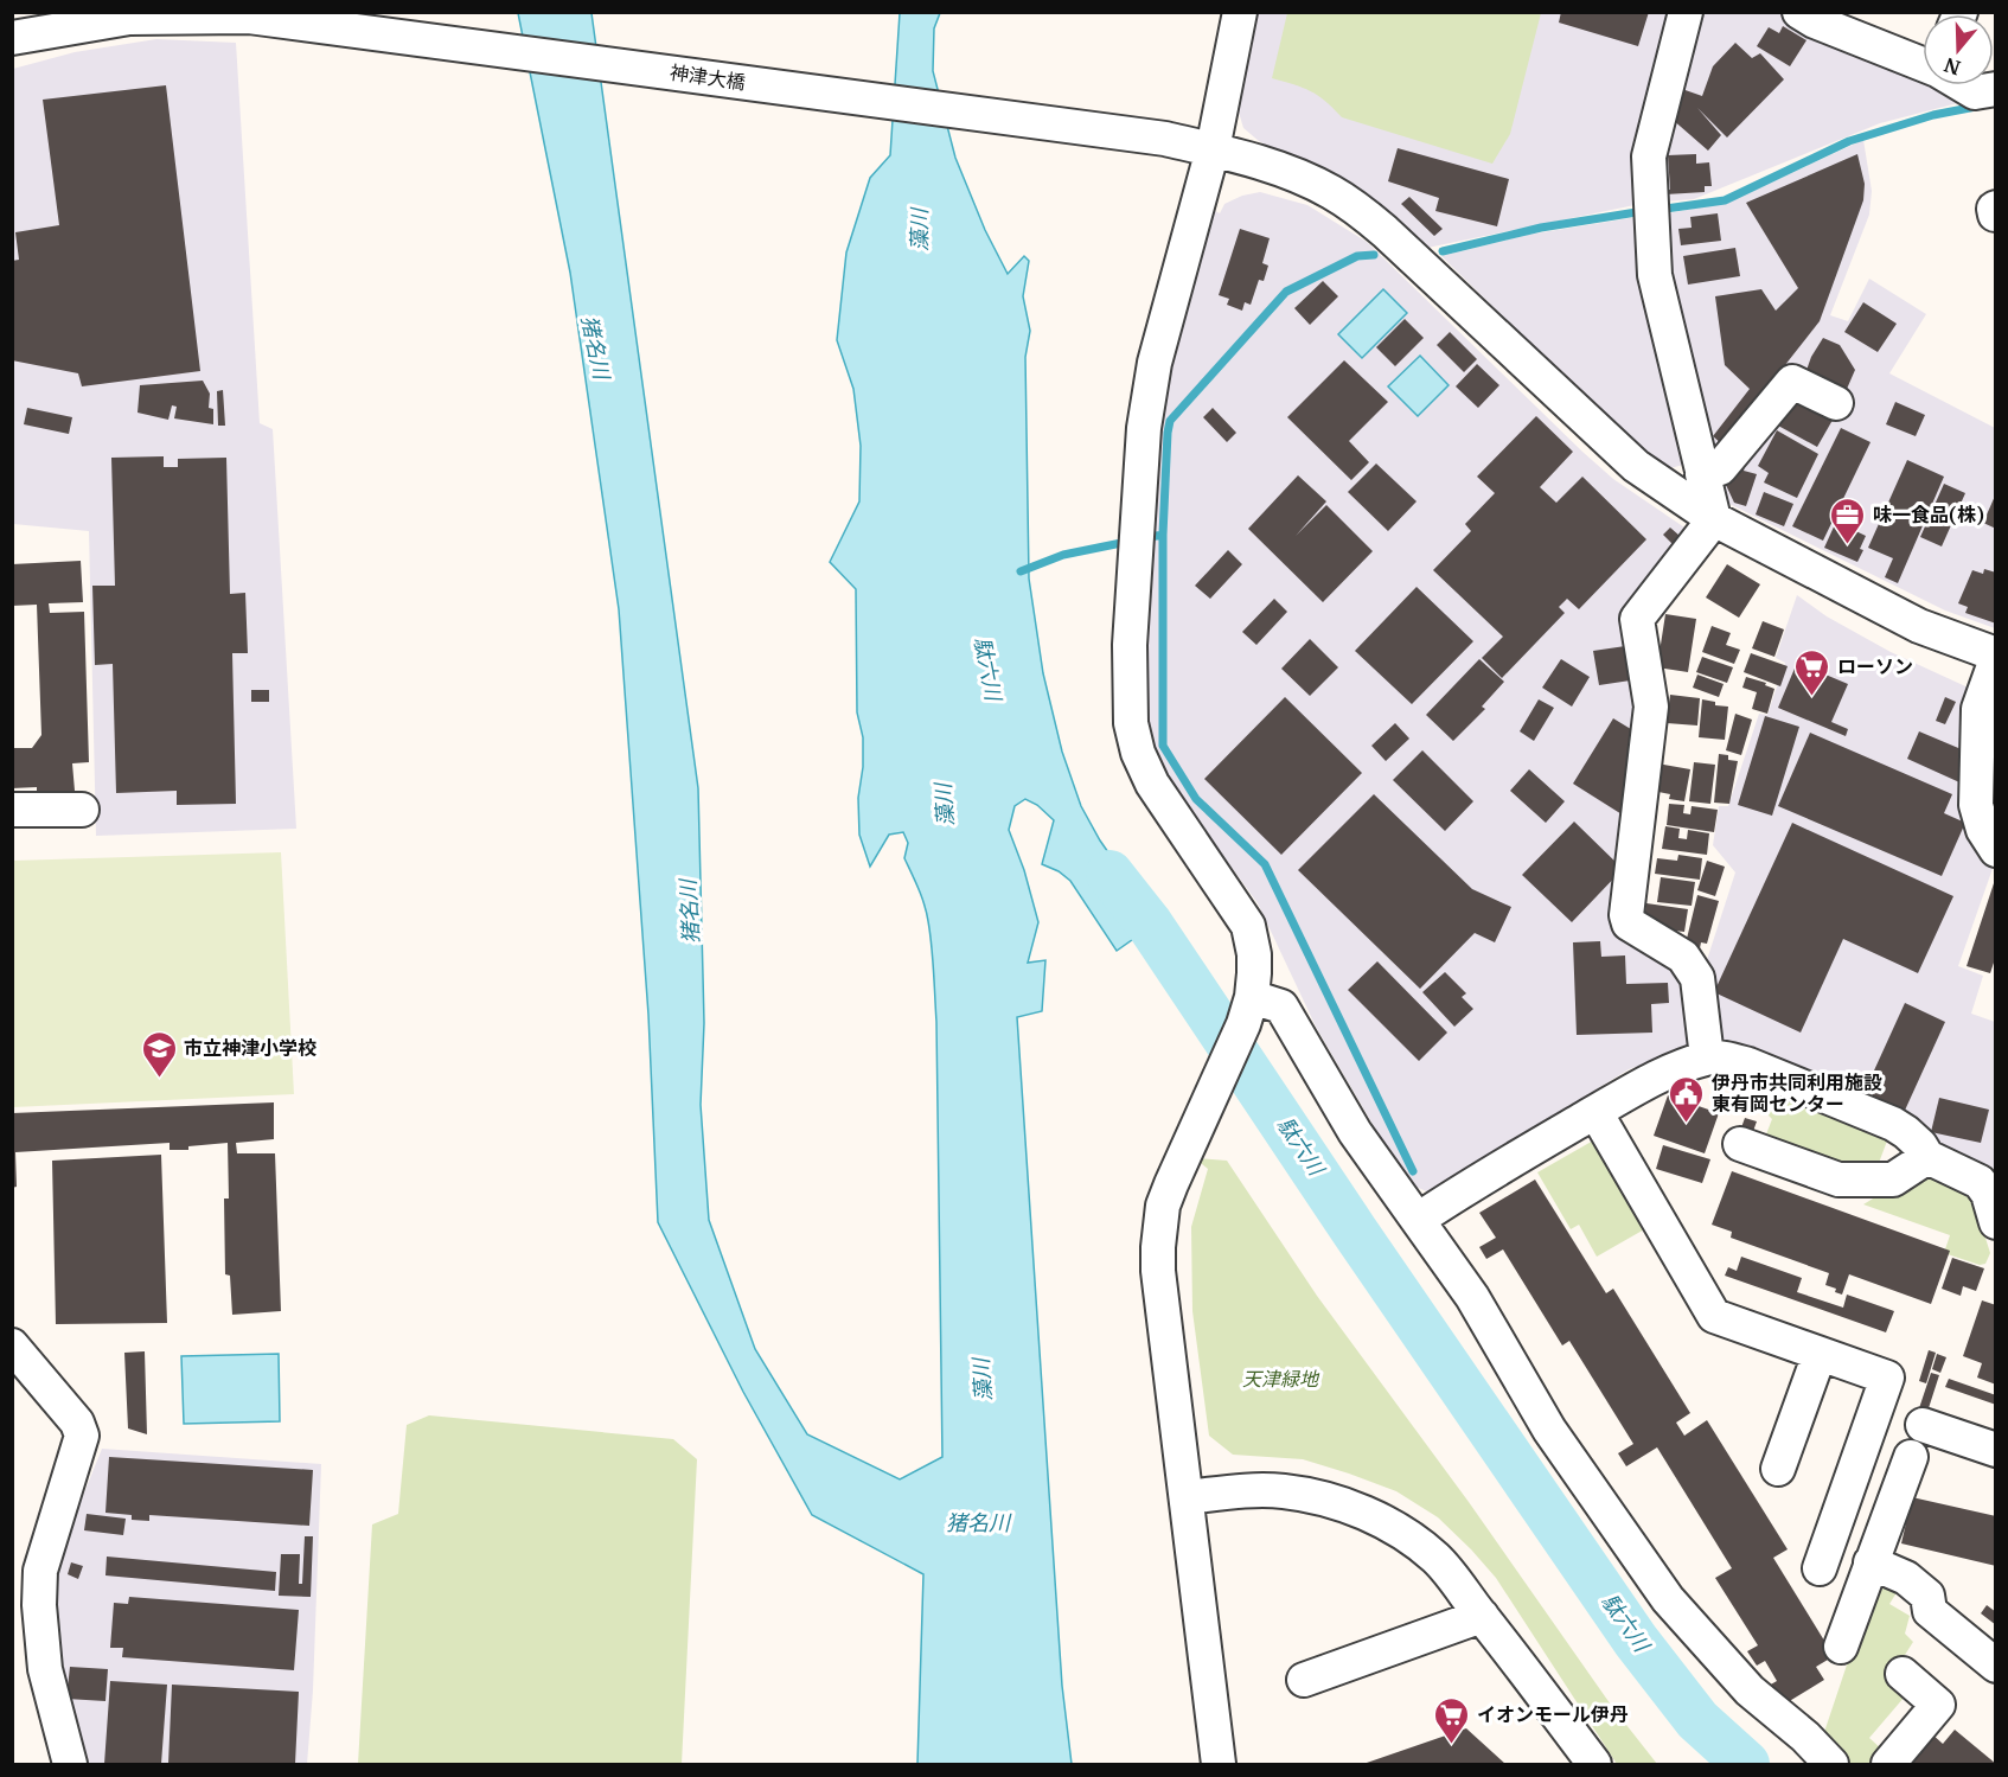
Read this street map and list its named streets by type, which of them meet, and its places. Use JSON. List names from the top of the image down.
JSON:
{
  "streets": {
    "street": ["神津大橋"]
  },
  "water": ["藻川", "猪名川", "駄六川"],
  "parks": ["天津緑地"],
  "places": {
    "office": ["味一食品(株)"],
    "supermarket": ["ローソン", "イオンモール伊丹"],
    "school or university": ["市立神津小学校"],
    "public building": ["伊丹市共同利用施設 東有岡センター"]
  },
  "north": "bottom"
}
